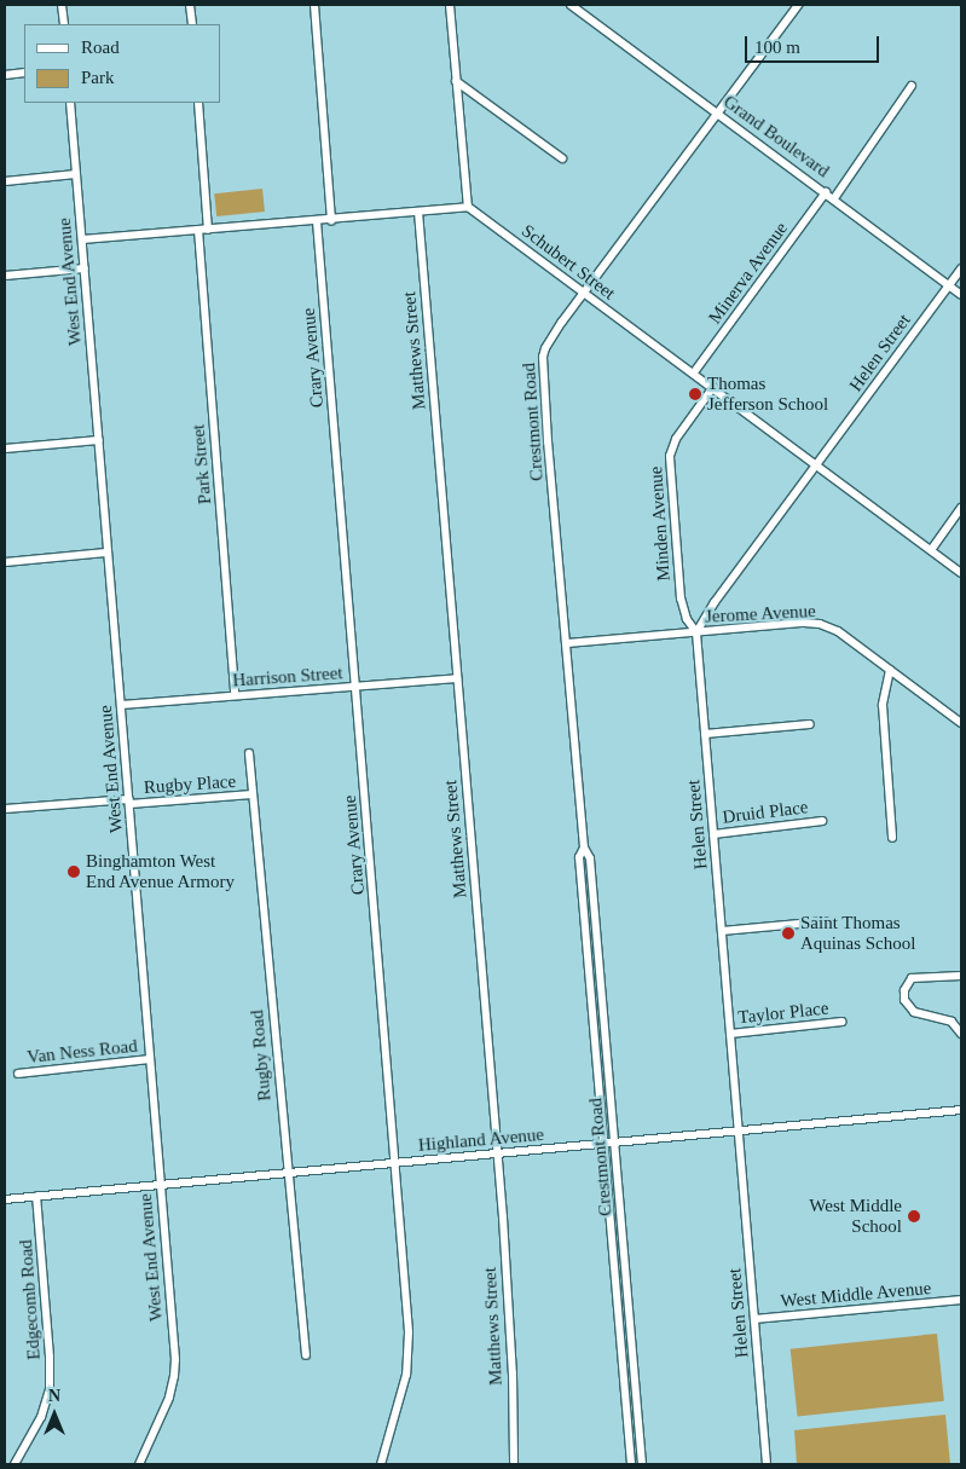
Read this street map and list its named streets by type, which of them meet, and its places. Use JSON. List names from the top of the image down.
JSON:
{
  "streets": {
    "street": [
      "Grand Boulevard",
      "Schubert Street",
      "Minerva Avenue",
      "West End Avenue",
      "Matthews Street",
      "Helen Street",
      "Crary Avenue",
      "Crestmont Road",
      "Park Street",
      "Minden Avenue",
      "Jerome Avenue",
      "Harrison Street",
      "Rugby Place",
      "Druid Place",
      "Taylor Place",
      "Van Ness Road",
      "Rugby Road",
      "Highland Avenue",
      "West Middle Avenue",
      "Edgecomb Road"
    ]
  },
  "crossings": [
    ["Grand Boulevard", "Minerva Avenue"],
    ["Grand Boulevard", "Helen Street"],
    ["Grand Boulevard", "Crestmont Road"],
    ["Schubert Street", "Minerva Avenue"],
    ["Schubert Street", "Helen Street"],
    ["Schubert Street", "Crestmont Road"],
    ["Schubert Street", "Minden Avenue"],
    ["West End Avenue", "Harrison Street"],
    ["West End Avenue", "Rugby Place"],
    ["West End Avenue", "Van Ness Road"],
    ["West End Avenue", "Highland Avenue"],
    ["Matthews Street", "Harrison Street"],
    ["Matthews Street", "Highland Avenue"],
    ["Helen Street", "Minden Avenue"],
    ["Helen Street", "Jerome Avenue"],
    ["Helen Street", "Druid Place"],
    ["Helen Street", "Taylor Place"],
    ["Helen Street", "Highland Avenue"],
    ["Helen Street", "West Middle Avenue"],
    ["Crary Avenue", "Harrison Street"],
    ["Crary Avenue", "Highland Avenue"],
    ["Crestmont Road", "Jerome Avenue"],
    ["Crestmont Road", "Highland Avenue"],
    ["Park Street", "Harrison Street"],
    ["Minden Avenue", "Jerome Avenue"],
    ["Rugby Place", "Rugby Road"],
    ["Rugby Road", "Highland Avenue"],
    ["Highland Avenue", "Edgecomb Road"]
  ],
  "places": [
    "Thomas Jefferson School",
    "Binghamton West End Avenue Armory",
    "Saint Thomas Aquinas School",
    "West Middle School"
  ],
  "legend": ["Road", "Park"],
  "scale_bar": "100 m",
  "north": "top"
}
